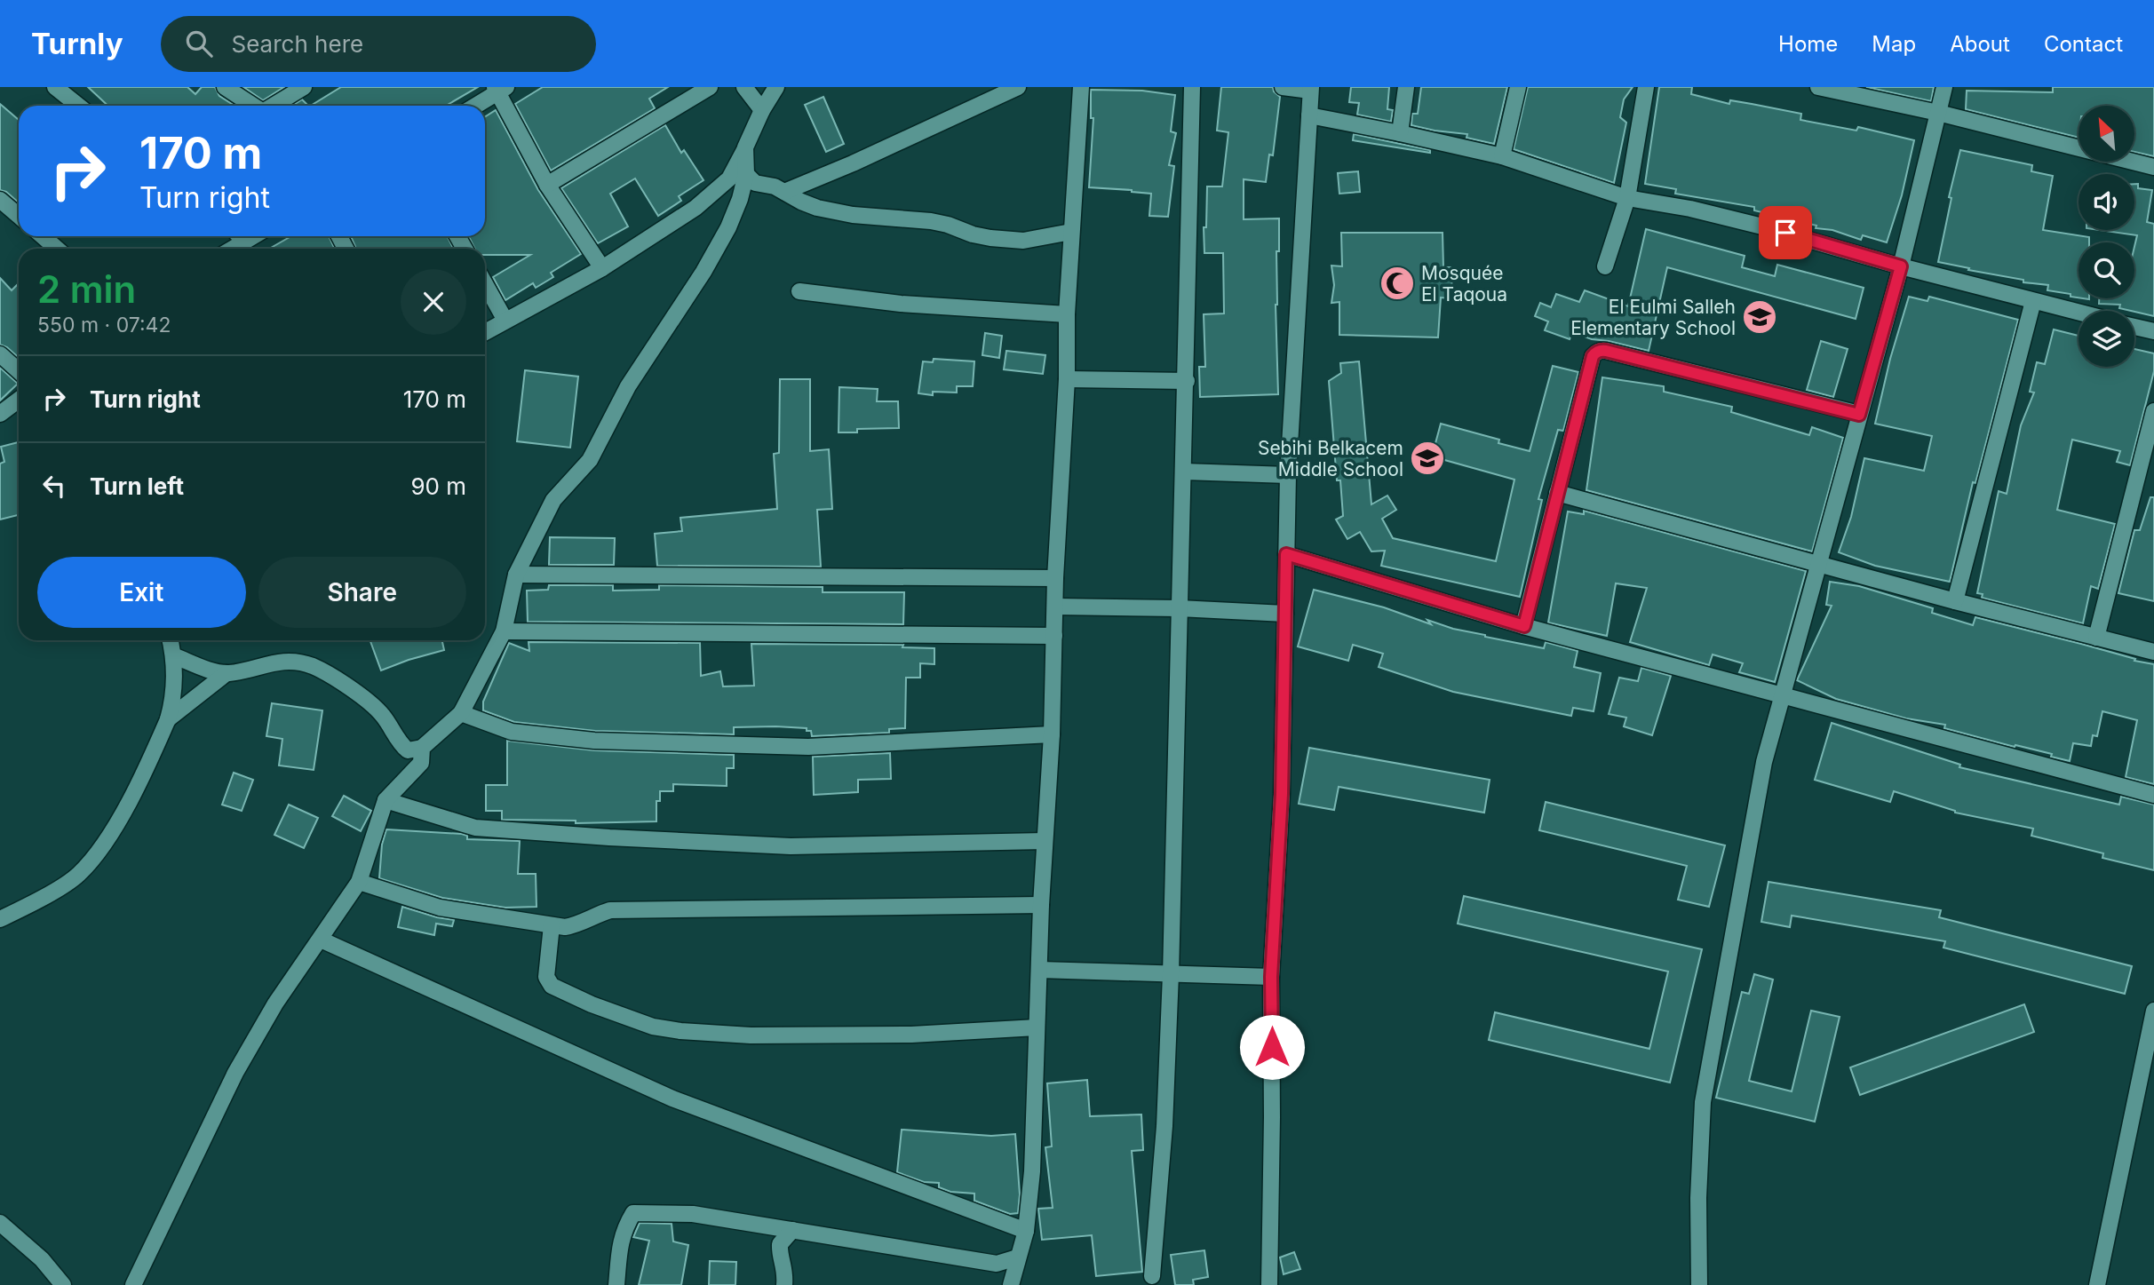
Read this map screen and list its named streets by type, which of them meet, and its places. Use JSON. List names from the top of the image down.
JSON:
{
  "places": {
    "mosque": ["Mosquée El Taqoua"],
    "school or university": ["El Eulmi Salleh Elementary School", "Sebihi Belkacem Middle School"]
  },
  "north": "top left",
  "page": {
    "header": "Turnly",
    "search": "Search here",
    "nav": [
      "Home",
      "Map",
      "About",
      "Contact"
    ],
    "turn": ["170 m", "Turn right"],
    "heading": ["2 min", "550 m · 07:42"],
    "list": [
      {
        "name": "Turn right",
        "value": "170 m"
      },
      {
        "name": "Turn left",
        "value": "90 m"
      }
    ],
    "buttons": ["Exit", "Share"]
  }
}
